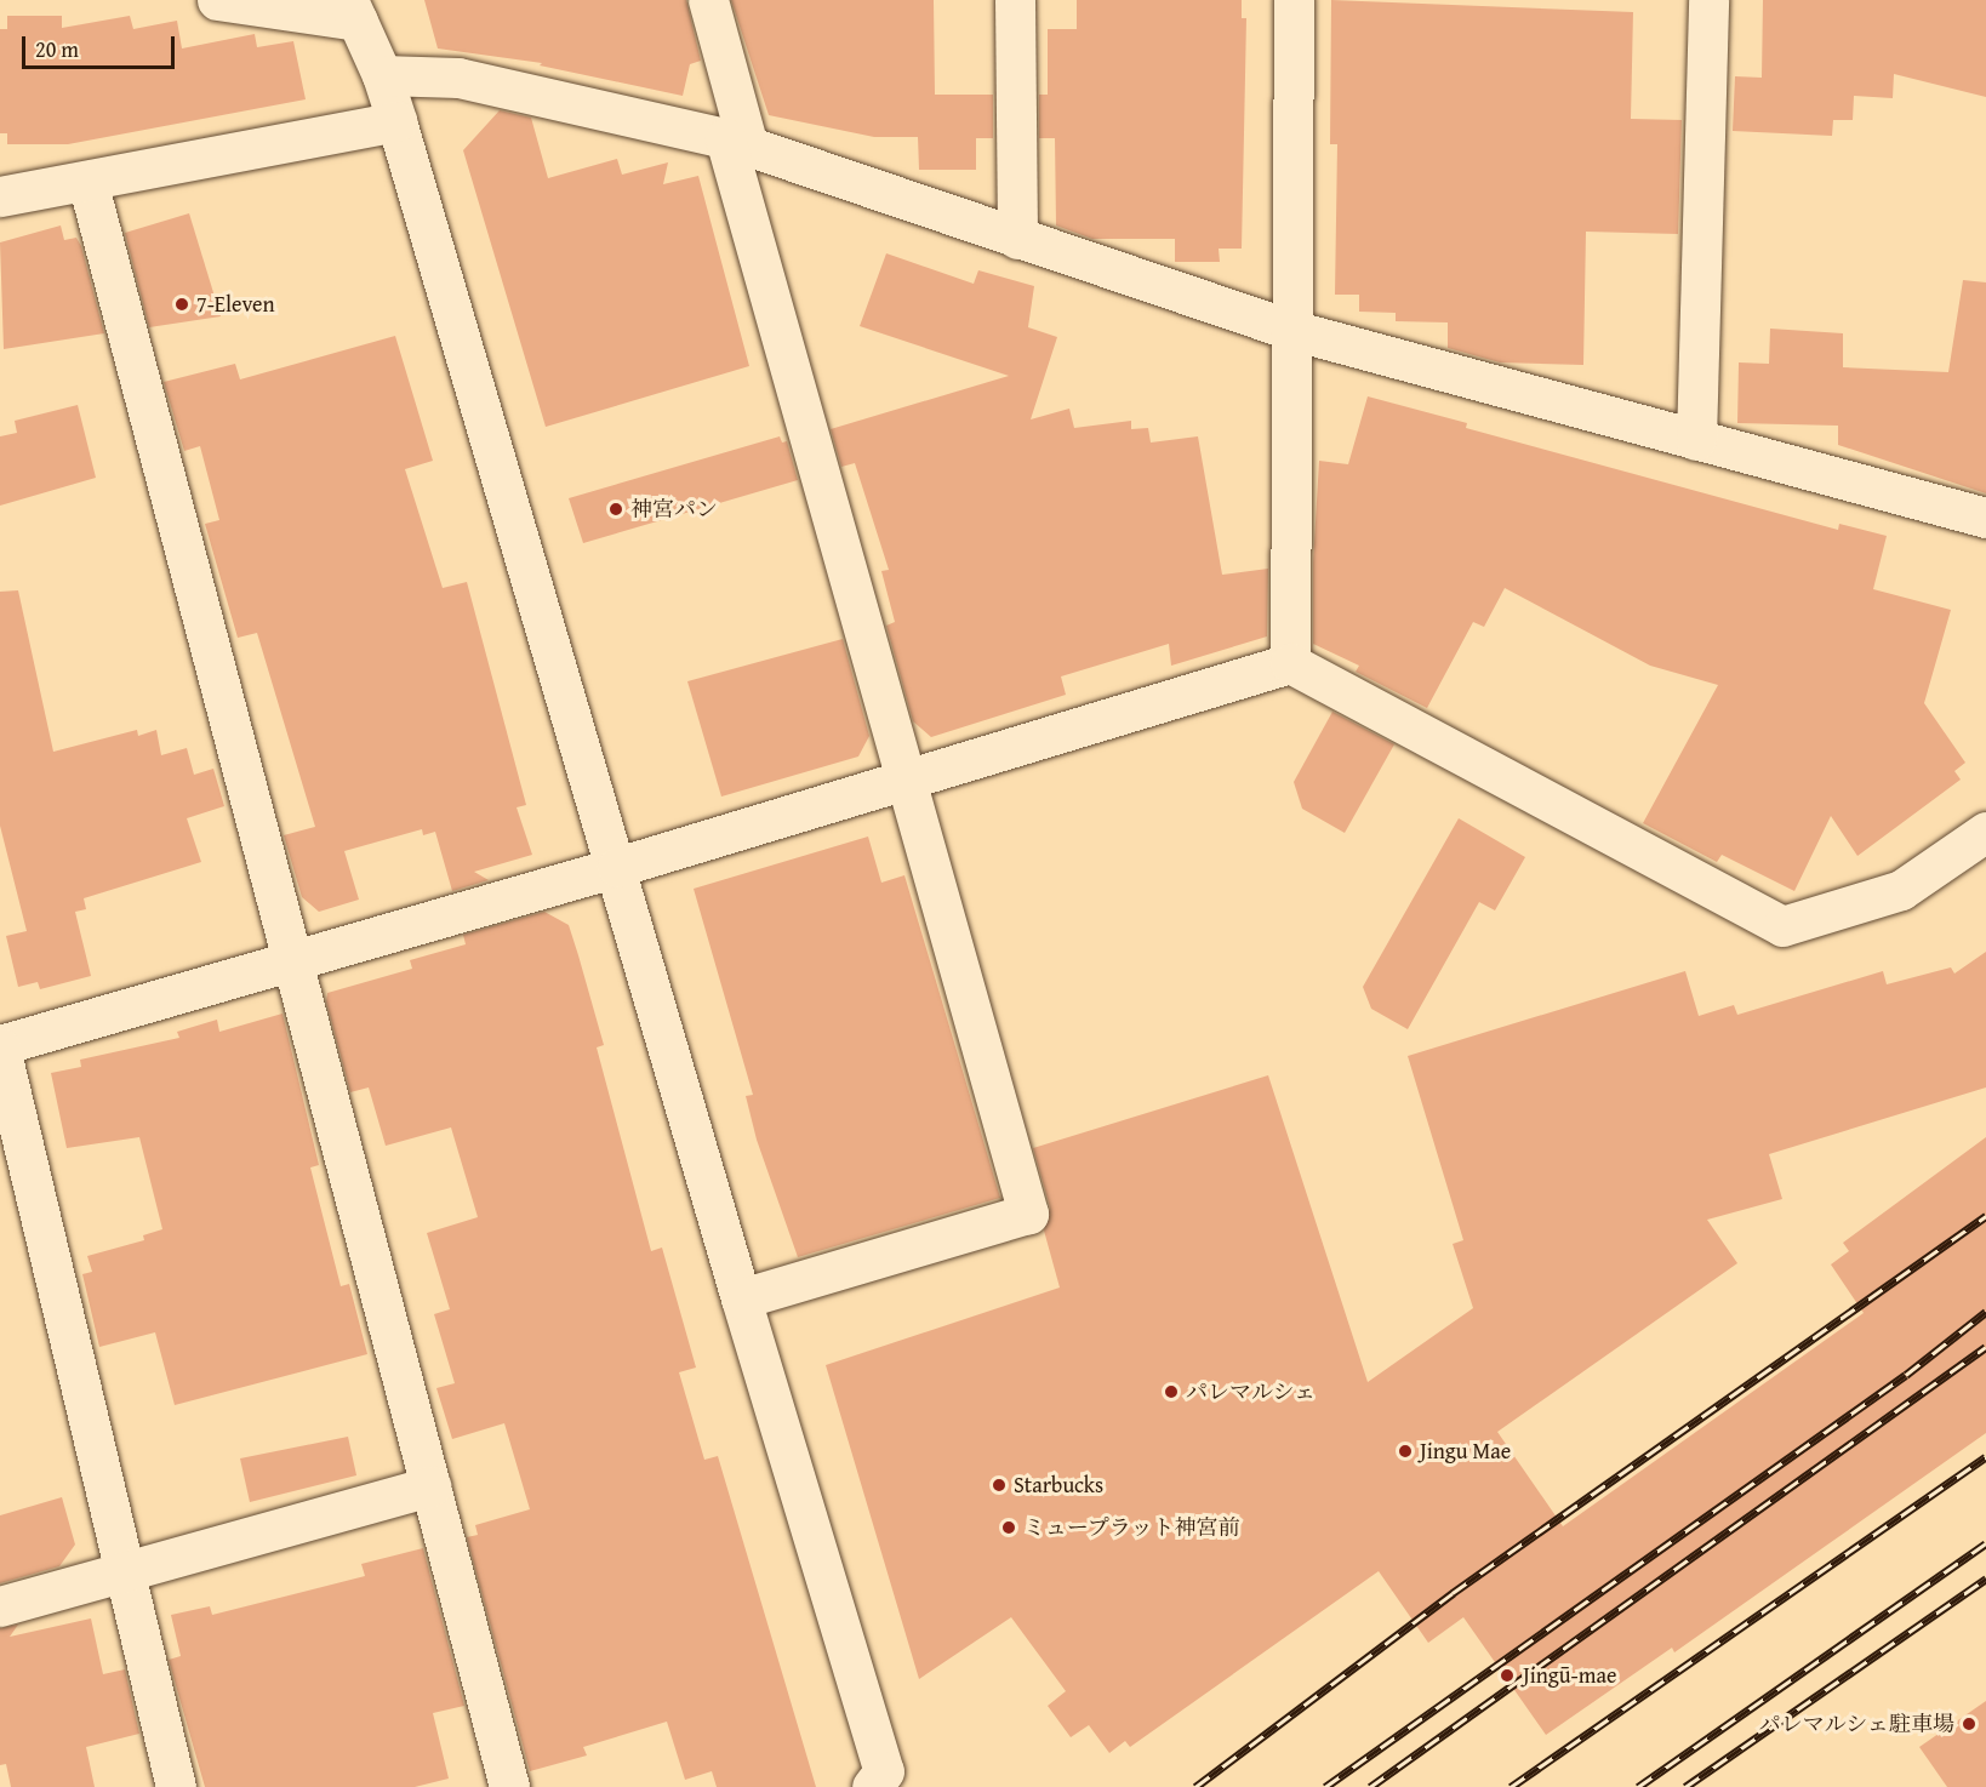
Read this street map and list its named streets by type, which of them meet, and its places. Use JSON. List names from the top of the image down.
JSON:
{
  "places": [
    "7-Eleven",
    "神宮パン",
    "パレマルシェ",
    "Jingu Mae",
    "Starbucks",
    "ミュープラット神宮前",
    "Jingū-mae",
    "パレマルシェ駐車場"
  ],
  "scale_bar": "20 m"
}
